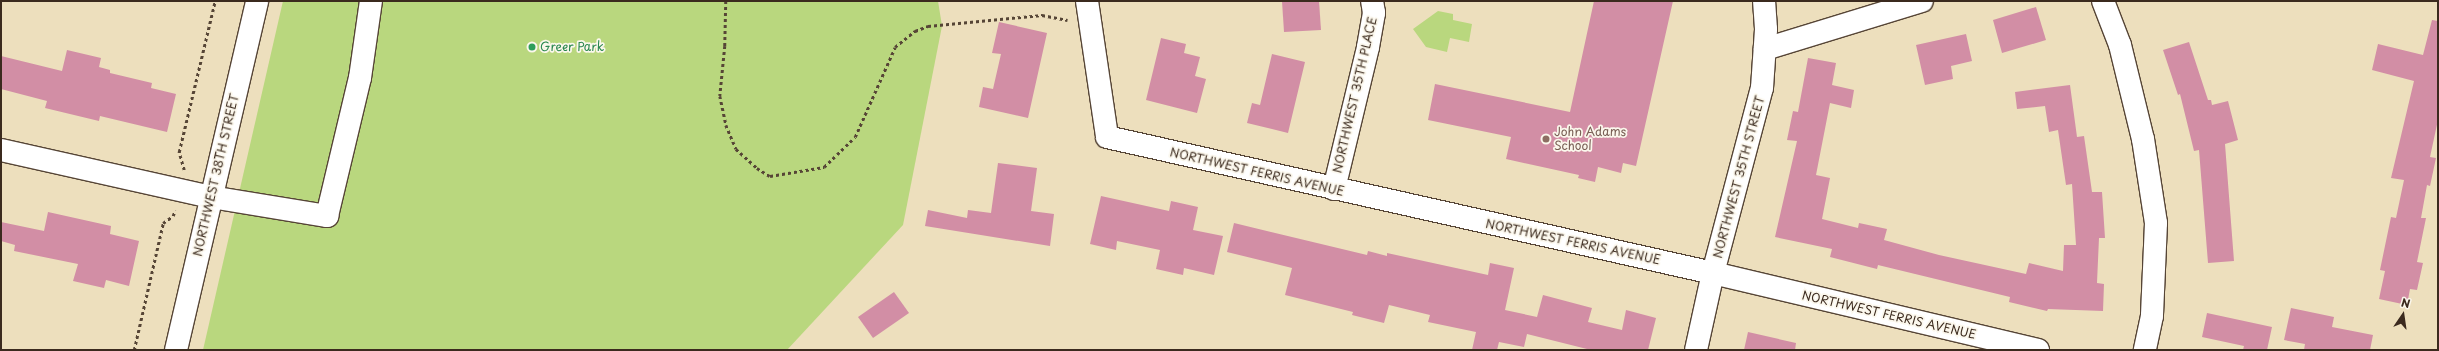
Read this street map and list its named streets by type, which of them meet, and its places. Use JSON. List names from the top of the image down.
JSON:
{
  "streets": {
    "street": [
      "NORTHWEST 35TH PLACE",
      "NORTHWEST FERRIS AVENUE",
      "NORTHWEST 38TH STREET",
      "NORTHWEST 35TH STREET"
    ]
  },
  "crossings": [
    ["NORTHWEST 35TH PLACE", "NORTHWEST FERRIS AVENUE"],
    ["NORTHWEST FERRIS AVENUE", "NORTHWEST 35TH STREET"]
  ],
  "places": ["Greer Park", "John Adams School"],
  "north": "top"
}
